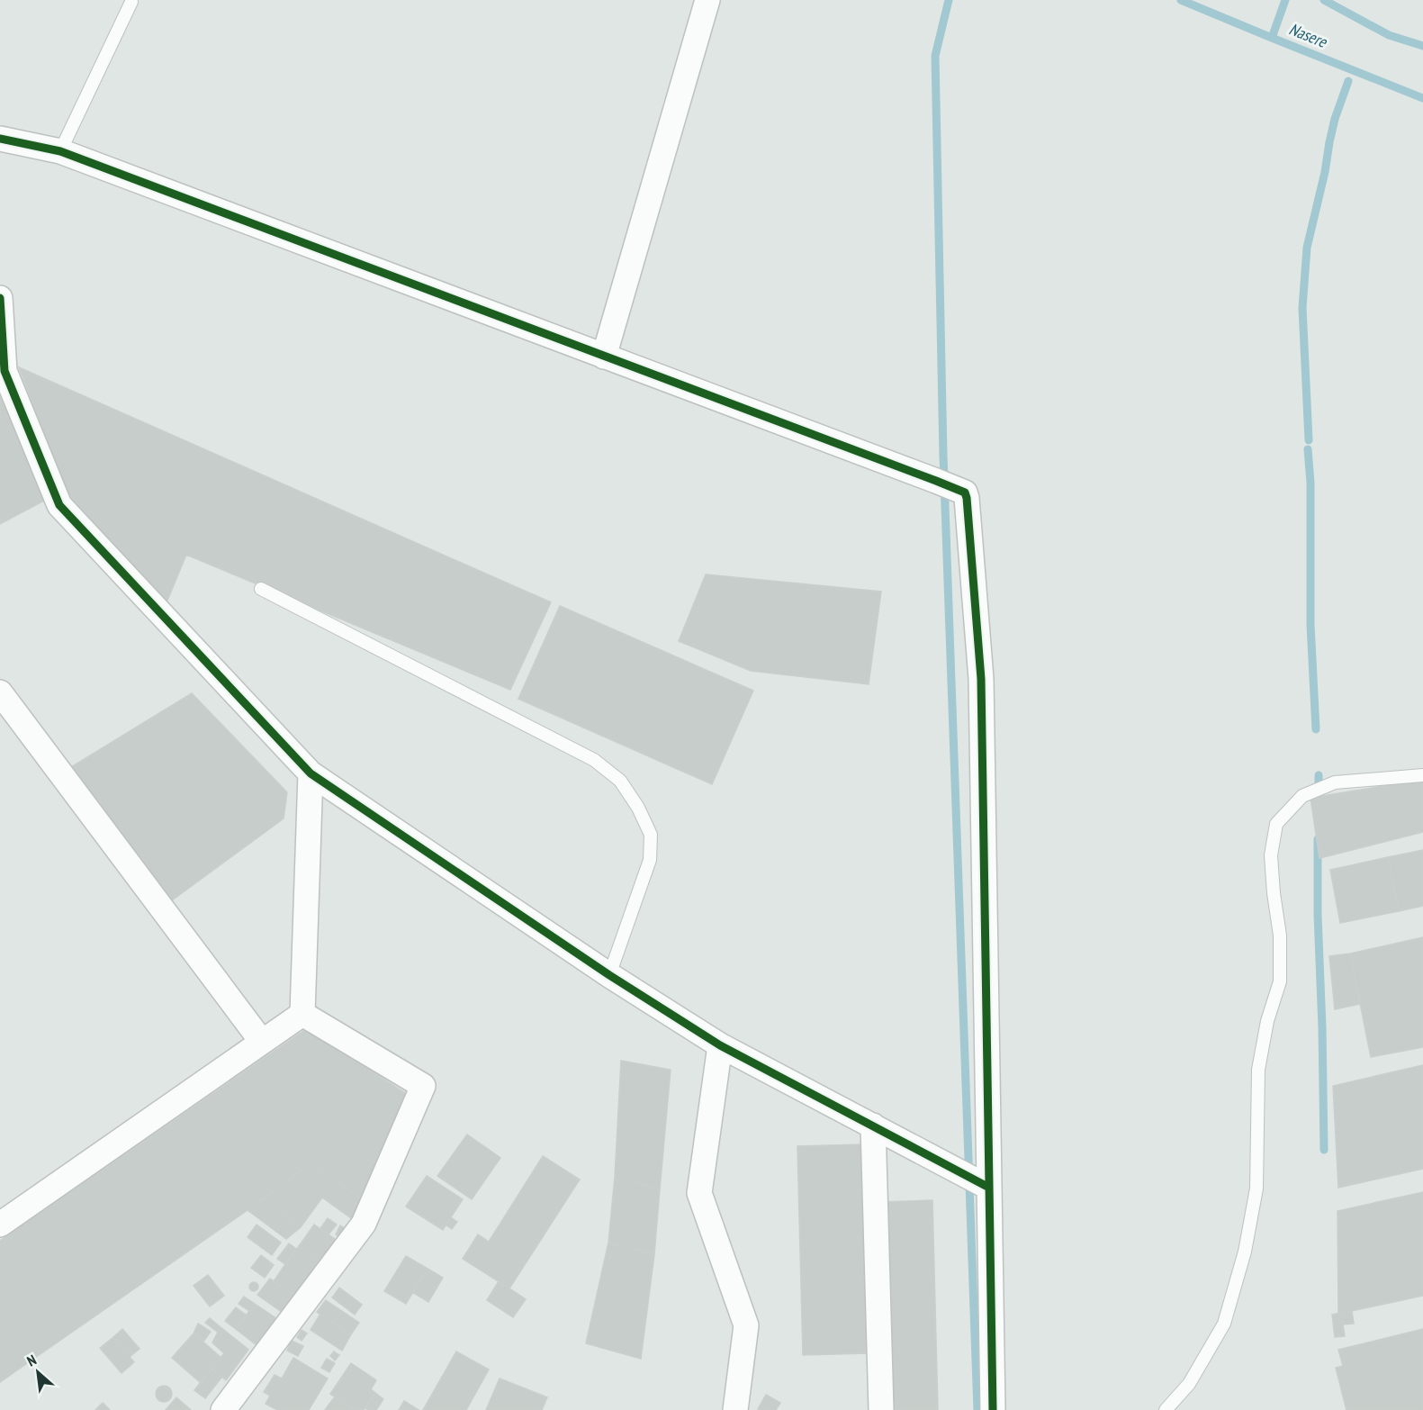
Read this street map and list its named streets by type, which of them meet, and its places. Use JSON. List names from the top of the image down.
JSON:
{
  "water": ["Nasere"],
  "north": "top left"
}
